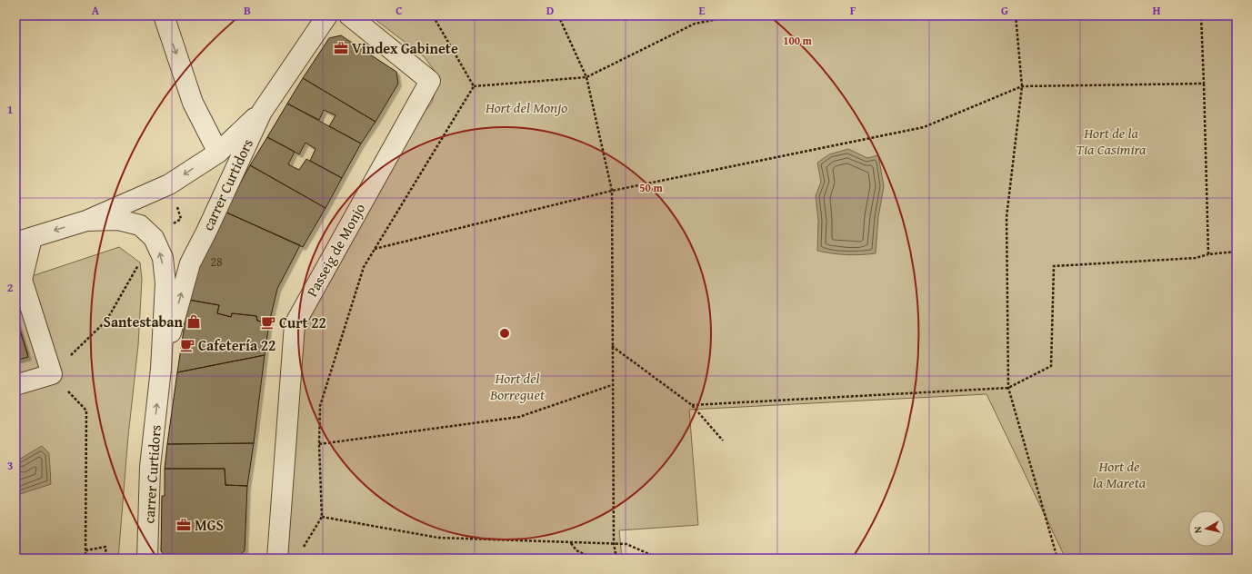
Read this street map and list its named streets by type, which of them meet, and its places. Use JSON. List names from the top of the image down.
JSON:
{
  "streets": {
    "street": ["carrer Curtidors", "Passeig de Monjo"]
  },
  "one_way": ["carrer Curtidors"],
  "parks": [
    "Hort del Monjo",
    "Hort de la Tia Casimira",
    "Hort del Borreguet",
    "Hort de la Mareta"
  ],
  "places": {
    "office": ["Vindex Gabinete", "MGS"],
    "shop": ["Santestaban"],
    "cafe": ["Curt 22", "Cafetería 22"]
  },
  "house_numbers": ["28"],
  "north": "left",
  "grid": {
    "columns": [
      "A",
      "B",
      "C",
      "D",
      "E",
      "F",
      "G",
      "H"
    ],
    "rows": ["1", "2", "3"]
  },
  "rings": ["100 m", "50 m"]
}
